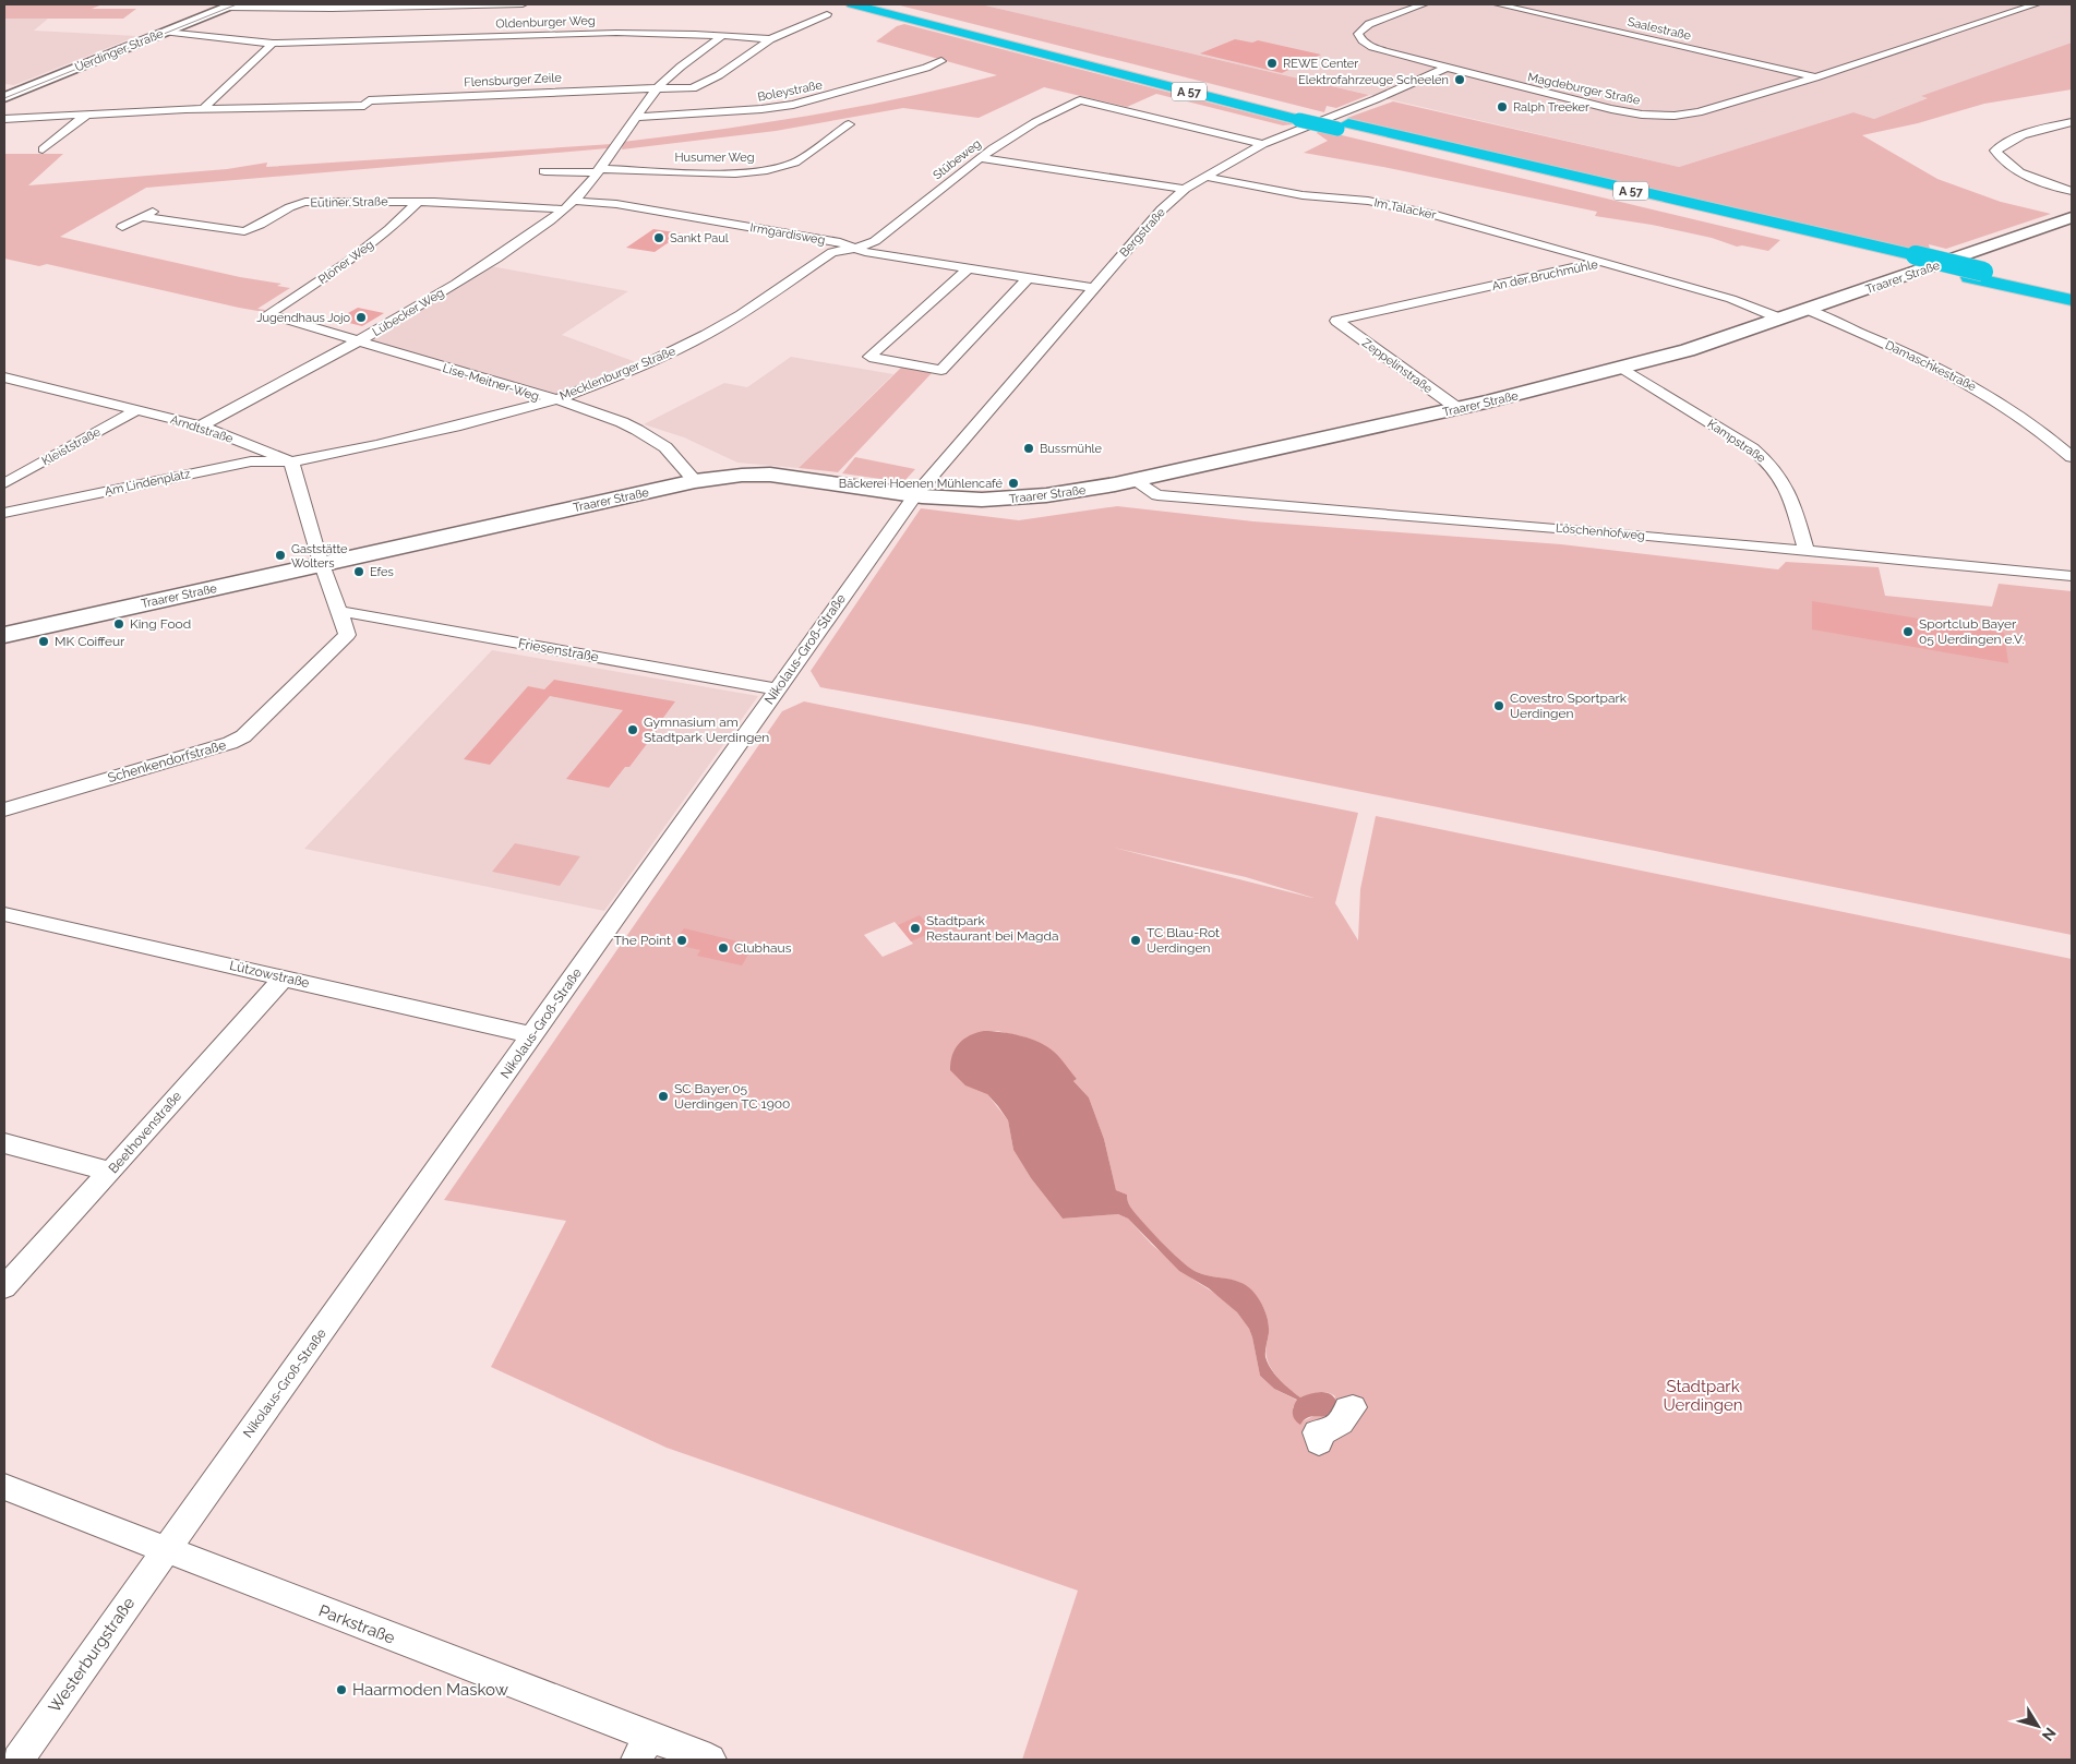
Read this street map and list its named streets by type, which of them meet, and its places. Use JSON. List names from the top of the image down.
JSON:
{
  "streets": {
    "highway": ["A 57"],
    "street": [
      "Oldenburger Weg",
      "Saalestraße",
      "Uerdinger Straße",
      "Flensburger Zeile",
      "Magdeburger Straße",
      "Boleystraße",
      "Husumer Weg",
      "Stübeweg",
      "Eutiner Straße",
      "Im Talacker",
      "Bergstraße",
      "Irmgardisweg",
      "Plöner Weg",
      "An der Bruchmühle",
      "Traarer Straße",
      "Lübecker Weg",
      "Zeppelinstraße",
      "Damaschkestraße",
      "Mecklenburger Straße",
      "Lise-Meitner-Weg",
      "Arndtstraße",
      "Kampstraße",
      "Kleiststraße",
      "Am Lindenplatz",
      "Löschenhofweg",
      "Nikolaus-Groß-Straße",
      "Friesenstraße",
      "Schenkendorfstraße",
      "Lützowstraße",
      "Beethovenstraße",
      "Parkstraße",
      "Westerburgstraße"
    ]
  },
  "crossings": [
    ["Oldenburger Weg", "Uerdinger Straße"],
    ["Oldenburger Weg", "Lübecker Weg"],
    ["Saalestraße", "Magdeburger Straße"],
    ["Flensburger Zeile", "Lübecker Weg"],
    ["Magdeburger Straße", "Bergstraße"],
    ["Boleystraße", "Lübecker Weg"],
    ["Husumer Weg", "Lübecker Weg"],
    ["Stübeweg", "Bergstraße"],
    ["Stübeweg", "Irmgardisweg"],
    ["Stübeweg", "Mecklenburger Straße"],
    ["Eutiner Straße", "Irmgardisweg"],
    ["Eutiner Straße", "Plöner Weg"],
    ["Eutiner Straße", "Lübecker Weg"],
    ["Im Talacker", "Bergstraße"],
    ["Im Talacker", "An der Bruchmühle"],
    ["Bergstraße", "Irmgardisweg"],
    ["Bergstraße", "Traarer Straße"],
    ["Bergstraße", "Nikolaus-Groß-Straße"],
    ["Irmgardisweg", "Lübecker Weg"],
    ["Irmgardisweg", "Mecklenburger Straße"],
    ["Plöner Weg", "Lise-Meitner-Weg"],
    ["An der Bruchmühle", "Traarer Straße"],
    ["An der Bruchmühle", "Zeppelinstraße"],
    ["Traarer Straße", "Zeppelinstraße"],
    ["Traarer Straße", "Damaschkestraße"],
    ["Traarer Straße", "Lise-Meitner-Weg"],
    ["Traarer Straße", "Kampstraße"],
    ["Traarer Straße", "Löschenhofweg"],
    ["Traarer Straße", "Nikolaus-Groß-Straße"],
    ["Traarer Straße", "Schenkendorfstraße"],
    ["Lübecker Weg", "Lise-Meitner-Weg"],
    ["Lübecker Weg", "Arndtstraße"],
    ["Mecklenburger Straße", "Lise-Meitner-Weg"],
    ["Mecklenburger Straße", "Arndtstraße"],
    ["Mecklenburger Straße", "Am Lindenplatz"],
    ["Arndtstraße", "Kleiststraße"],
    ["Arndtstraße", "Am Lindenplatz"],
    ["Kampstraße", "Löschenhofweg"],
    ["Nikolaus-Groß-Straße", "Friesenstraße"],
    ["Nikolaus-Groß-Straße", "Lützowstraße"],
    ["Nikolaus-Groß-Straße", "Parkstraße"],
    ["Nikolaus-Groß-Straße", "Westerburgstraße"],
    ["Friesenstraße", "Schenkendorfstraße"],
    ["Lützowstraße", "Beethovenstraße"],
    ["Parkstraße", "Westerburgstraße"]
  ],
  "parks": ["Stadtpark Uerdingen"],
  "places": [
    "REWE Center",
    "Elektrofahrzeuge Scheelen",
    "Ralph Treeker",
    "Sankt Paul",
    "Jugendhaus Jojo",
    "Bussmühle",
    "Bäckerei Hoenen Mühlencafé",
    "Gaststätte Wolters",
    "Efes",
    "King Food",
    "Sportclub Bayer 05 Uerdingen e.V.",
    "MK Coiffeur",
    "Covestro Sportpark Uerdingen",
    "Gymnasium am Stadtpark Uerdingen",
    "Stadtpark Restaurant bei Magda",
    "The Point",
    "TC Blau-Rot Uerdingen",
    "Clubhaus",
    "SC Bayer 05 Uerdingen TC 1900",
    "Haarmoden Maskow"
  ],
  "north": "bottom right"
}
